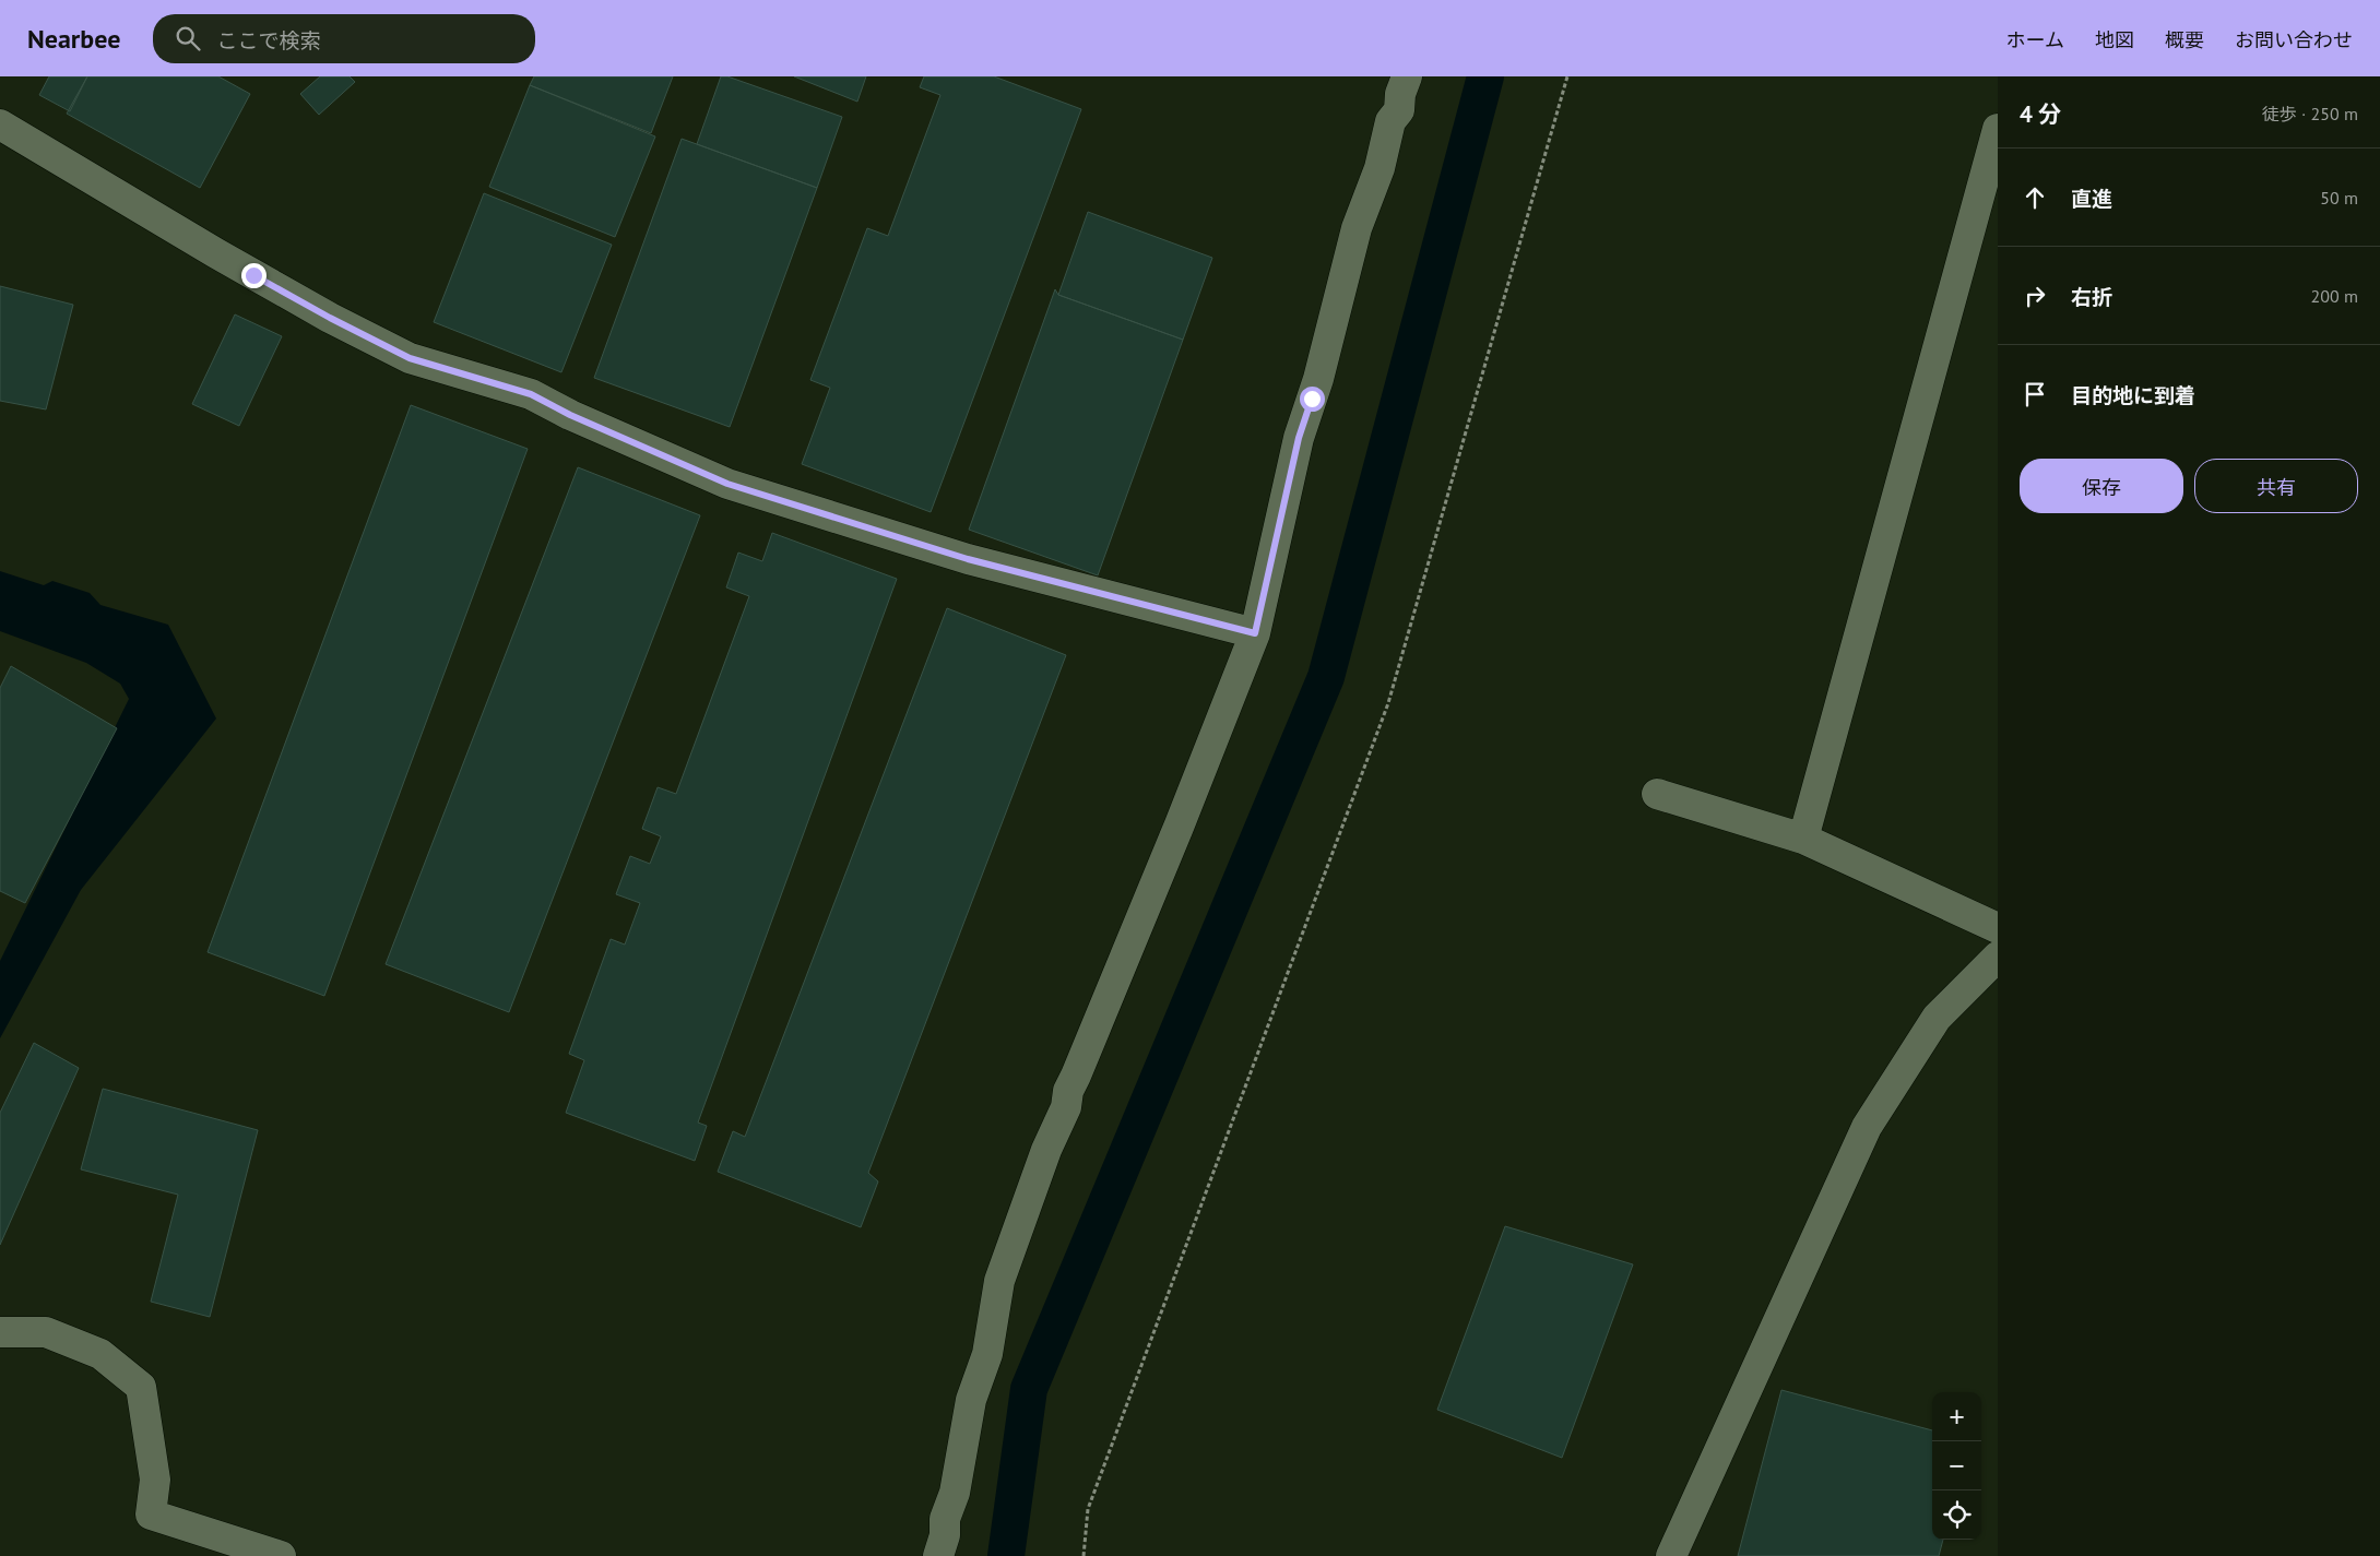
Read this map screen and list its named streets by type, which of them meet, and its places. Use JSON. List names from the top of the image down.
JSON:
{
  "page": {
    "header": "Nearbee",
    "search": "ここで検索",
    "nav": [
      "ホーム",
      "地図",
      "概要",
      "お問い合わせ"
    ],
    "heading": ["4 分", "徒歩 · 250 m"],
    "list": [
      ["直進", "50 m"],
      ["右折", "200 m"],
      "目的地に到着"
    ],
    "buttons": ["保存", "共有"],
    "map_buttons": ["+", "−"]
  }
}
